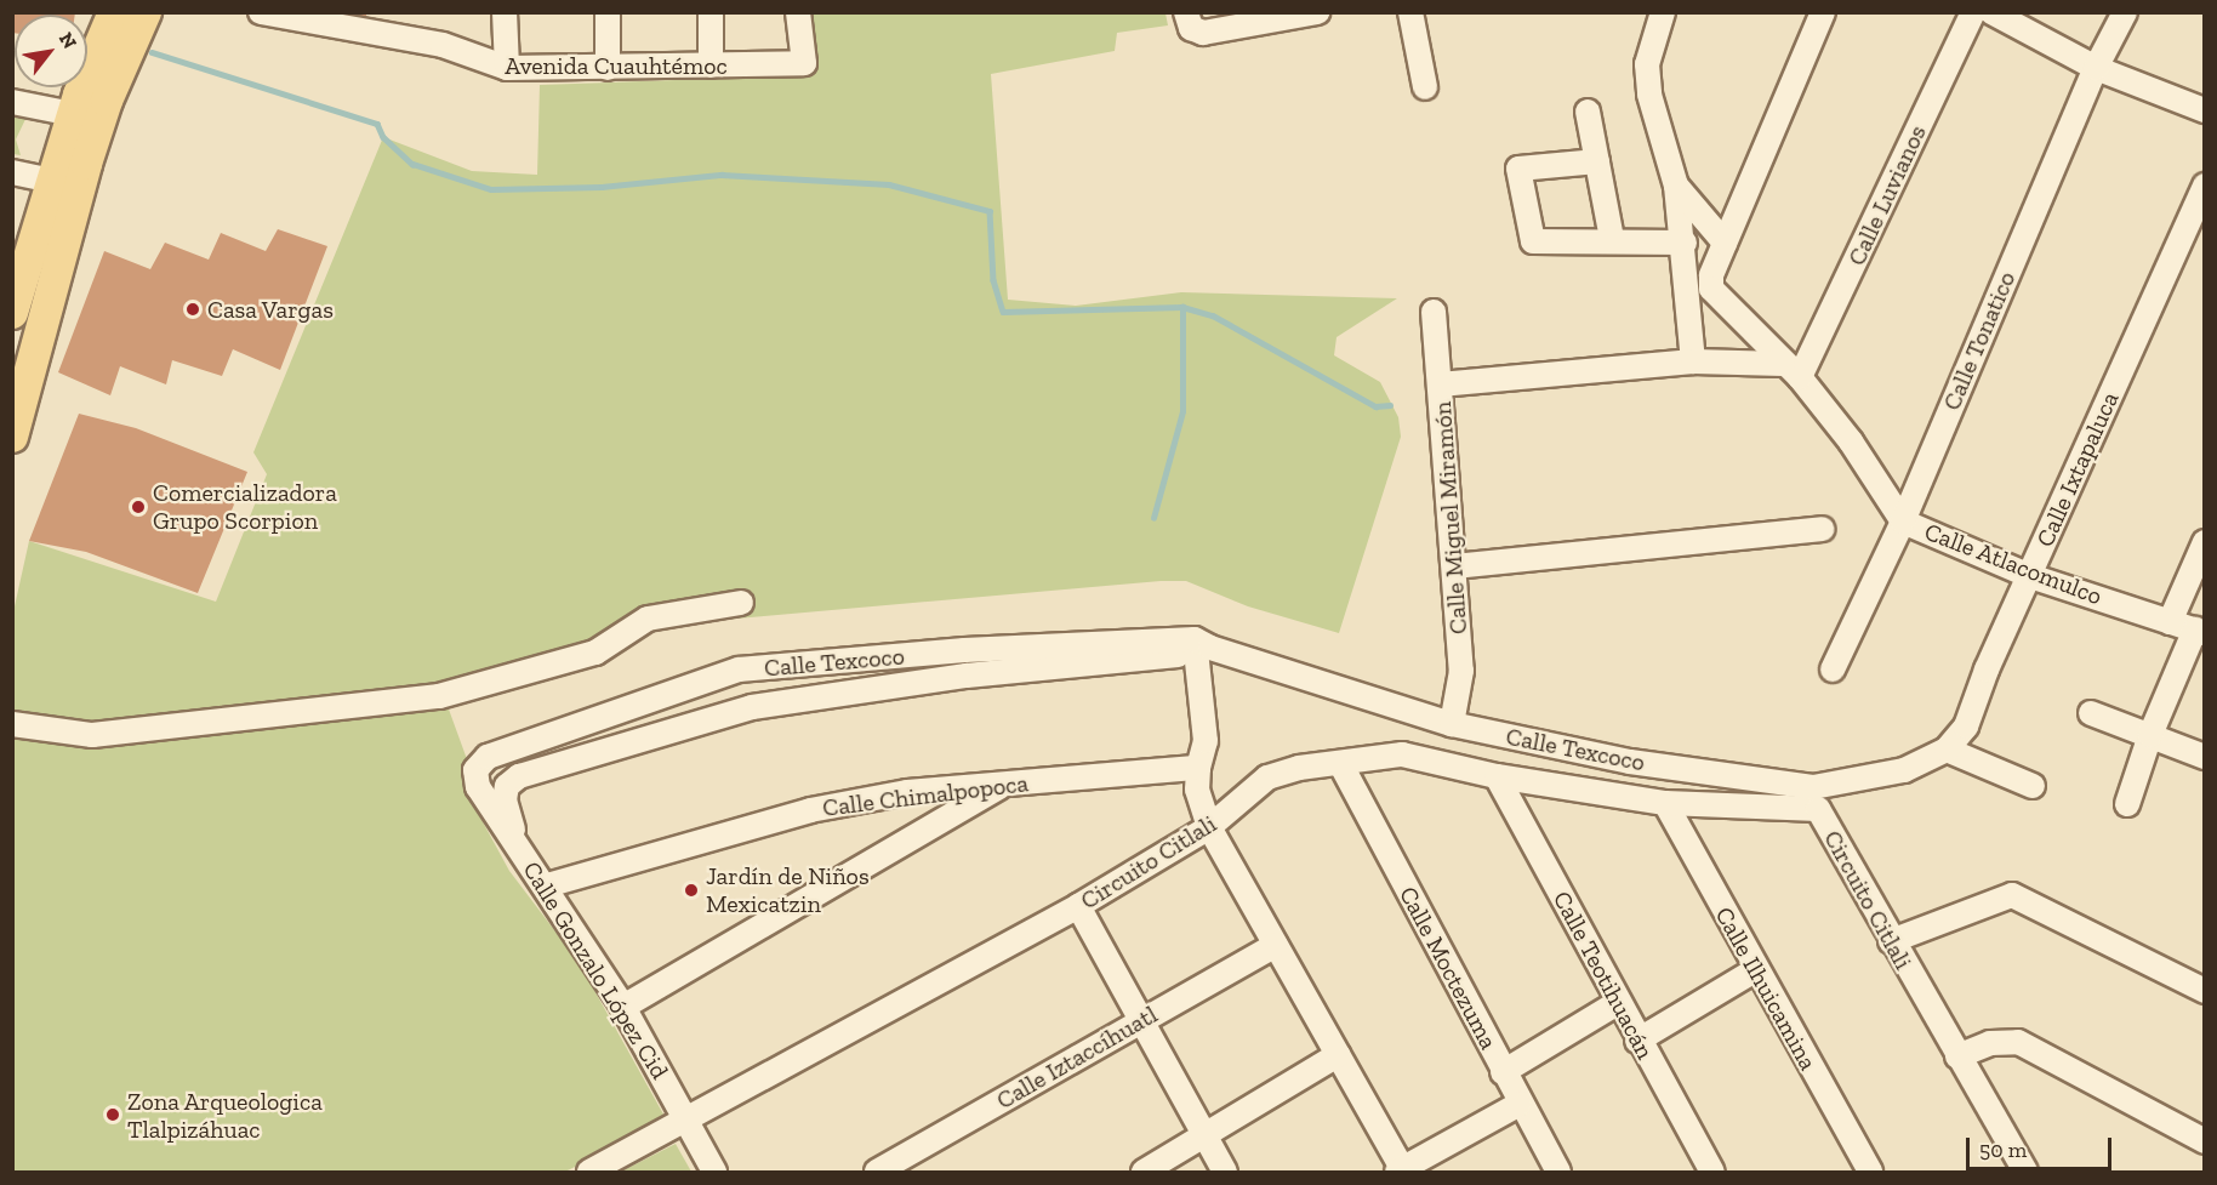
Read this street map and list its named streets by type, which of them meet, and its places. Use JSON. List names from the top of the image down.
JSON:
{
  "streets": {
    "street": [
      "Avenida Cuauhtémoc",
      "Calle Luvianos",
      "Calle Tonatico",
      "Calle Ixtapaluca",
      "Calle Miguel Miramón",
      "Calle Atlacomulco",
      "Calle Texcoco",
      "Calle Chimalpopoca",
      "Circuito Citlali",
      "Calle Moctezuma",
      "Calle Gonzalo López Cid",
      "Calle Teotihuacán",
      "Calle Ilhuicamina",
      "Calle Iztaccíhuatl"
    ]
  },
  "crossings": [
    ["Calle Luvianos", "Calle Atlacomulco"],
    ["Calle Tonatico", "Calle Atlacomulco"],
    ["Calle Ixtapaluca", "Calle Atlacomulco"],
    ["Calle Ixtapaluca", "Calle Texcoco"],
    ["Calle Miguel Miramón", "Calle Texcoco"],
    ["Calle Texcoco", "Calle Gonzalo López Cid"],
    ["Calle Chimalpopoca", "Calle Gonzalo López Cid"],
    ["Circuito Citlali", "Calle Moctezuma"],
    ["Circuito Citlali", "Calle Gonzalo López Cid"],
    ["Circuito Citlali", "Calle Teotihuacán"],
    ["Circuito Citlali", "Calle Ilhuicamina"]
  ],
  "places": [
    "Casa Vargas",
    "Comercializadora Grupo Scorpion",
    "Jardín de Niños Mexicatzin",
    "Zona Arqueologica Tlalpizáhuac"
  ],
  "scale_bar": "50 m",
  "north": "top right"
}
